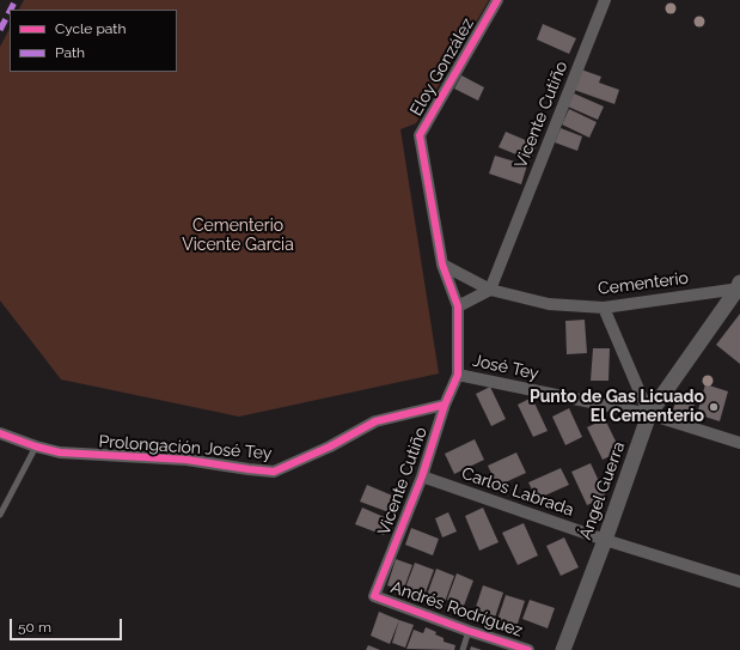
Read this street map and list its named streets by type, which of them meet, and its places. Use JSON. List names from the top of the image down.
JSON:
{
  "streets": {
    "street": [
      "Eloy González",
      "Vicente Cutiño",
      "Cementerio",
      "José Tey",
      "Prolongación José Tey",
      "Ángel Guerra",
      "Carlos Labrada",
      "Andrés Rodríguez"
    ]
  },
  "crossings": [
    ["Eloy González", "Vicente Cutiño"],
    ["Eloy González", "Cementerio"],
    ["Vicente Cutiño", "Cementerio"],
    ["Vicente Cutiño", "José Tey"],
    ["Vicente Cutiño", "Prolongación José Tey"],
    ["Vicente Cutiño", "Carlos Labrada"],
    ["Vicente Cutiño", "Andrés Rodríguez"],
    ["Cementerio", "Ángel Guerra"],
    ["José Tey", "Ángel Guerra"],
    ["Ángel Guerra", "Carlos Labrada"]
  ],
  "parks": ["Cementerio Vicente Garcia"],
  "places": ["Punto de Gas Licuado El Cementerio"],
  "legend": ["Cycle path", "Path"],
  "scale_bar": "50 m"
}
